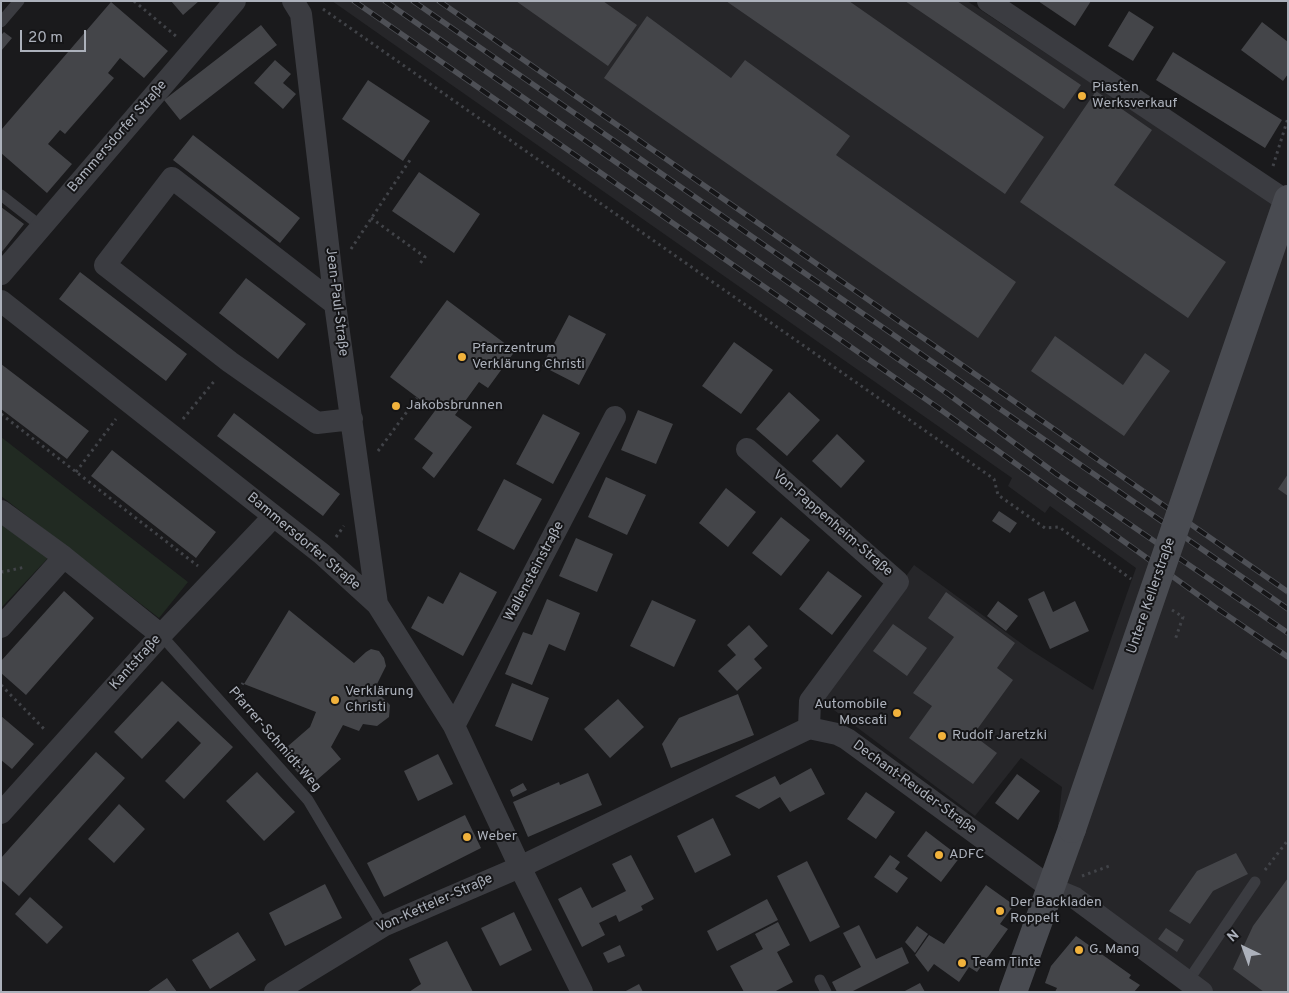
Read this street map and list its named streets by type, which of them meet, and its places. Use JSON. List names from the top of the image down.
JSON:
{
  "streets": {
    "street": [
      "Bammersdorfer Straße",
      "Jean-Paul-Straße",
      "Von-Pappenheim-Straße",
      "Wallensteinstraße",
      "Untere Kellerstraße",
      "Kantstraße",
      "Dechant-Reuder-Straße",
      "Von-Ketteler-Straße"
    ],
    "lane": ["Pfarrer-Schmidt-Weg"]
  },
  "crossings": [
    ["Bammersdorfer Straße", "Jean-Paul-Straße"],
    ["Bammersdorfer Straße", "Wallensteinstraße"],
    ["Bammersdorfer Straße", "Kantstraße"],
    ["Bammersdorfer Straße", "Von-Ketteler-Straße"],
    ["Von-Pappenheim-Straße", "Dechant-Reuder-Straße"],
    ["Untere Kellerstraße", "Dechant-Reuder-Straße"],
    ["Kantstraße", "Pfarrer-Schmidt-Weg"],
    ["Pfarrer-Schmidt-Weg", "Von-Ketteler-Straße"]
  ],
  "places": [
    "Piasten Werksverkauf",
    "Pfarrzentrum Verklärung Christi",
    "Jakobsbrunnen",
    "Verklärung Christi",
    "Automobile Moscati",
    "Rudolf Jaretzki",
    "Weber",
    "ADFC",
    "Der Backladen Roppelt",
    "G. Mang",
    "Team Tinte"
  ],
  "scale_bar": "20 m",
  "north": "top left"
}
